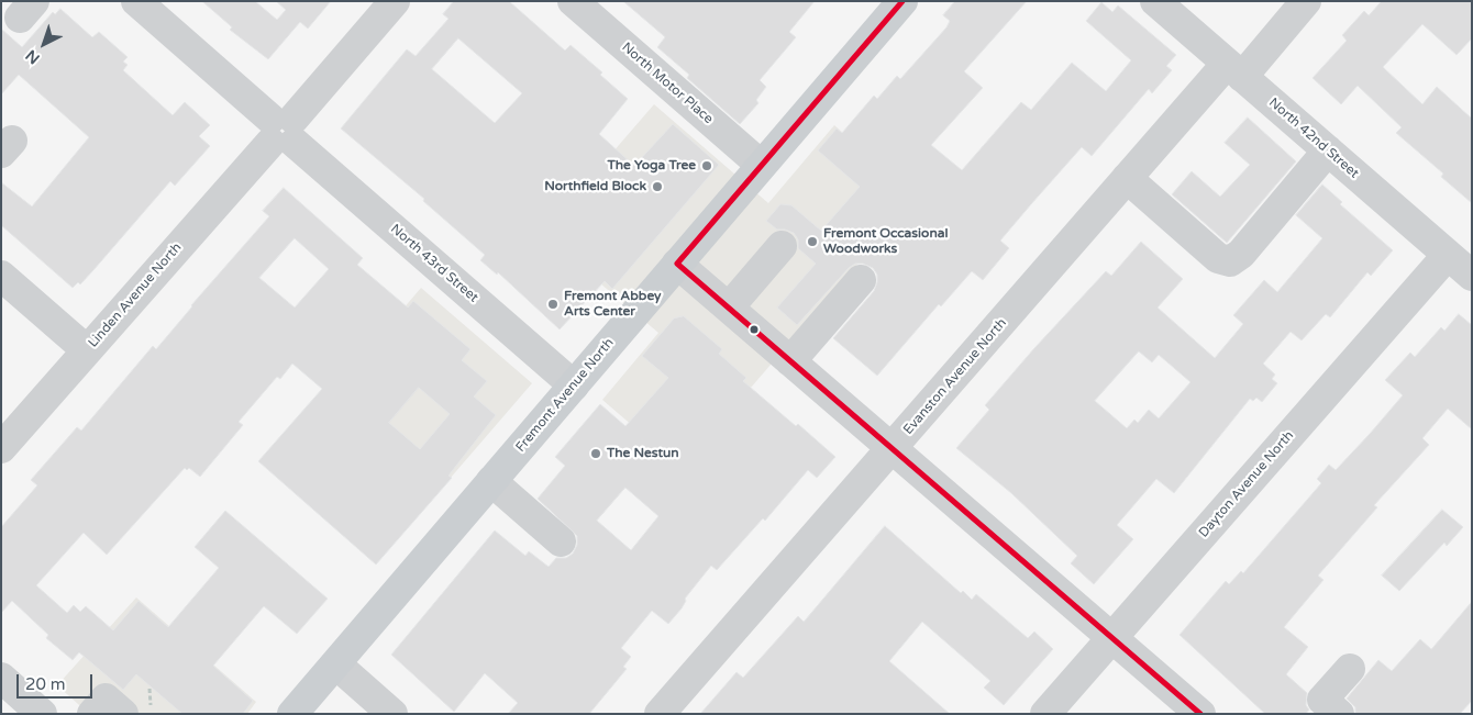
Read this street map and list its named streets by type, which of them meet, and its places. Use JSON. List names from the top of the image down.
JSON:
{
  "streets": {
    "main road": ["Fremont Avenue North"],
    "street": [
      "North Motor Place",
      "North 42nd Street",
      "North 43rd Street",
      "Linden Avenue North",
      "Evanston Avenue North",
      "Dayton Avenue North"
    ]
  },
  "crossings": [
    ["North Motor Place", "Fremont Avenue North"],
    ["North 42nd Street", "Evanston Avenue North"],
    ["North 42nd Street", "Dayton Avenue North"],
    ["North 43rd Street", "Linden Avenue North"],
    ["North 43rd Street", "Fremont Avenue North"]
  ],
  "places": [
    "The Yoga Tree",
    "Northfield Block",
    "Fremont Occasional Woodworks",
    "Fremont Abbey Arts Center",
    "The Nestun"
  ],
  "scale_bar": "20 m",
  "north": "bottom left"
}
